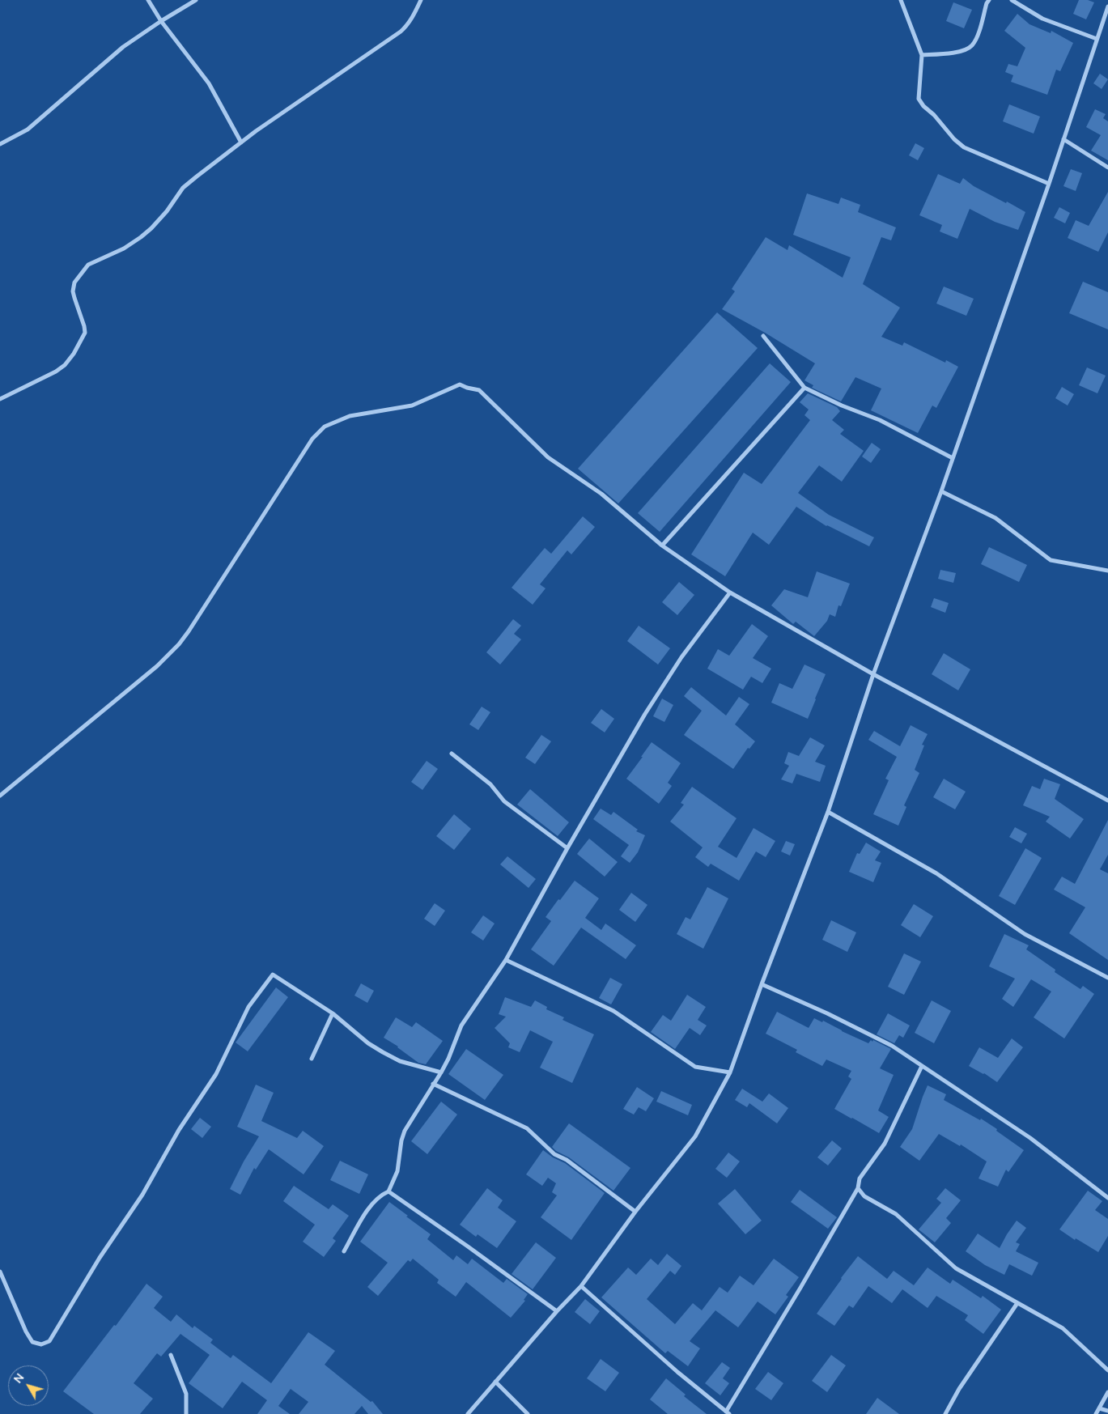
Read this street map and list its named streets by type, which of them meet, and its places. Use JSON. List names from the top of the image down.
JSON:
{
  "north": "top left"
}
